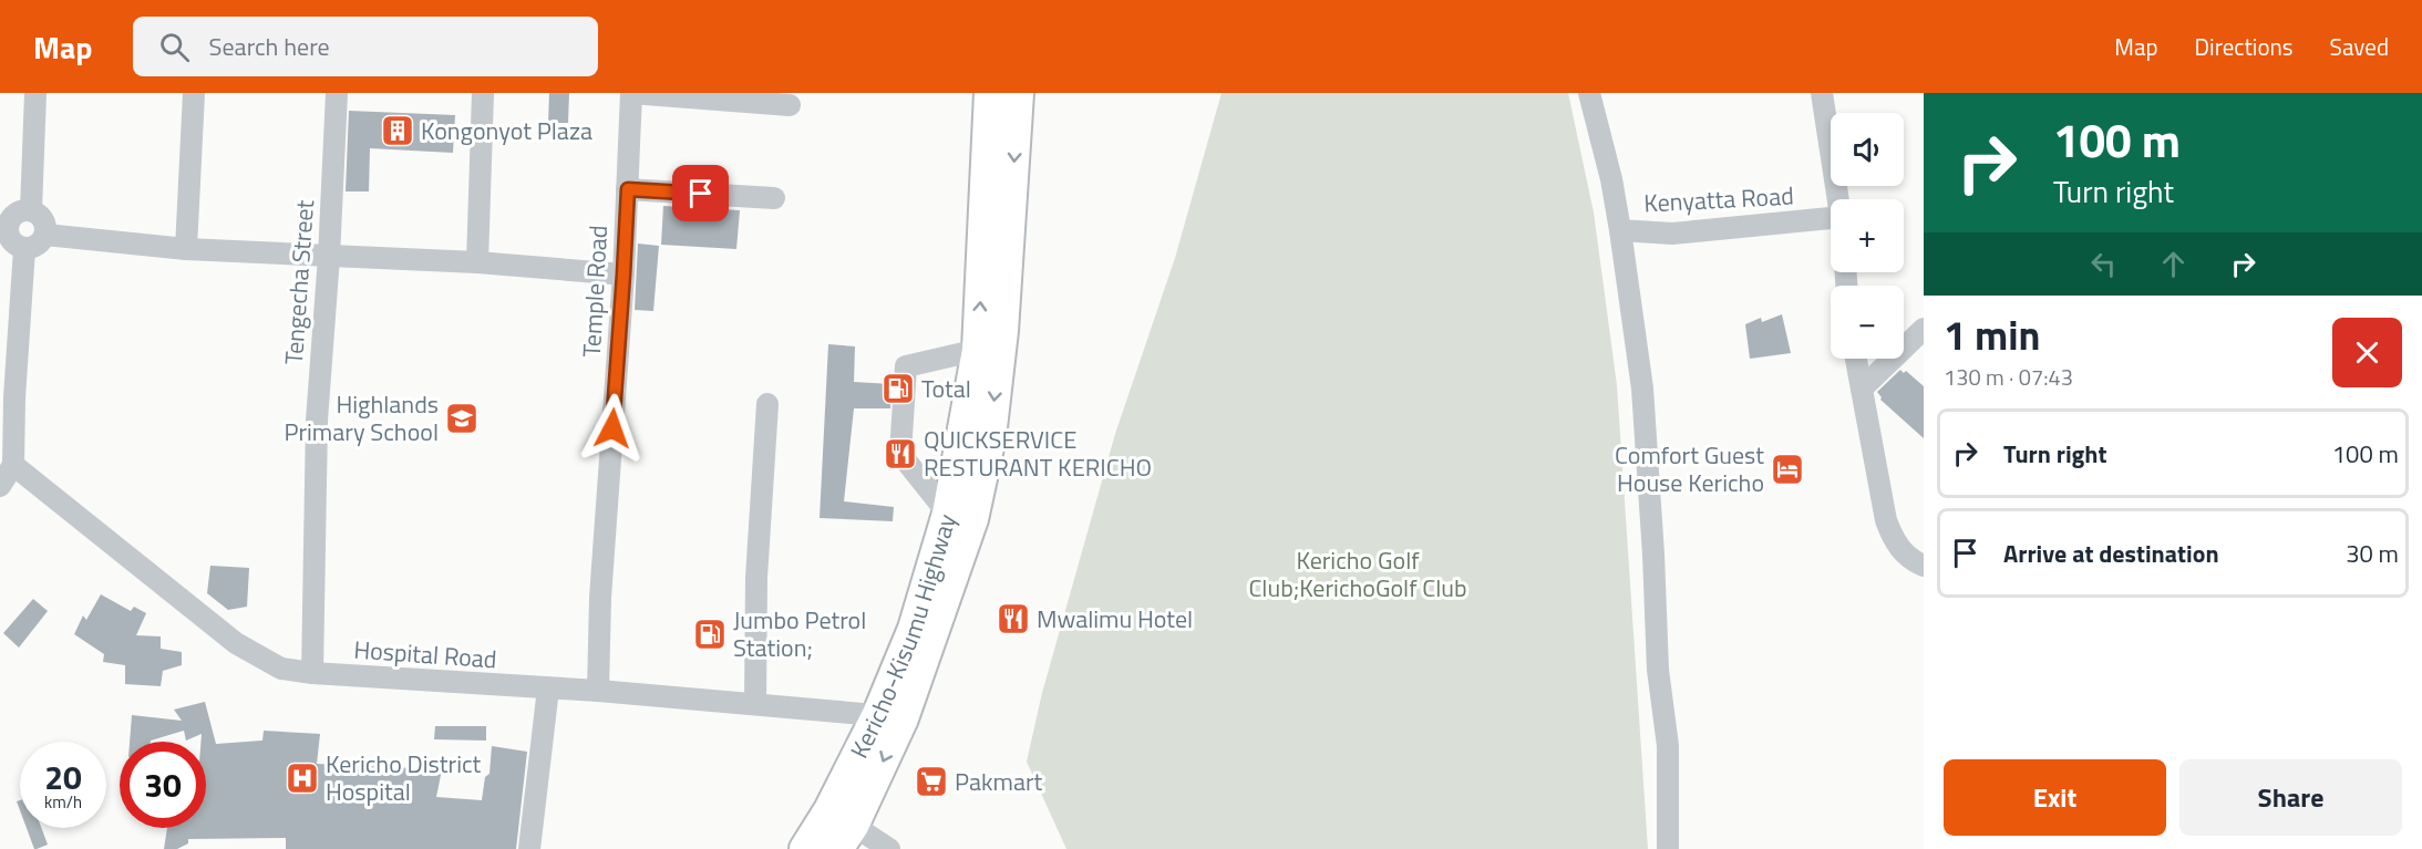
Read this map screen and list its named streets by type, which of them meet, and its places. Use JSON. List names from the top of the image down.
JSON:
{
  "streets": {
    "highway": ["Kericho-Kisumu Highway"],
    "street": [
      "Kenyatta Road",
      "Tengecha Street",
      "Temple Road",
      "Hospital Road"
    ]
  },
  "crossings": [
    ["Tengecha Street", "Hospital Road"],
    ["Temple Road", "Hospital Road"],
    ["Kericho-Kisumu Highway", "Hospital Road"]
  ],
  "parks": ["Kericho Golf Club;KerichoGolf Club"],
  "places": {
    "building": ["Kongonyot Plaza"],
    "fuel station": ["Total", "Jumbo Petrol Station;"],
    "school or university": ["Highlands Primary School"],
    "restaurant": ["QUICKSERVICE RESTURANT KERICHO", "Mwalimu Hotel"],
    "hotel": ["Comfort Guest House Kericho"],
    "hospital": ["Kericho District Hospital"],
    "supermarket": ["Pakmart"]
  },
  "page": {
    "header": "Map",
    "search": "Search here",
    "nav": ["Map", "Directions", "Saved"],
    "turn": ["100 m", "Turn right"],
    "map_buttons": ["+", "−"],
    "heading": ["1 min", "130 m · 07:43"],
    "list": [
      {
        "name": "Turn right",
        "value": "100 m"
      },
      {
        "name": "Arrive at destination",
        "value": "30 m"
      }
    ],
    "speed": "20 km/h",
    "limit": "30",
    "buttons": ["Exit", "Share"]
  }
}
